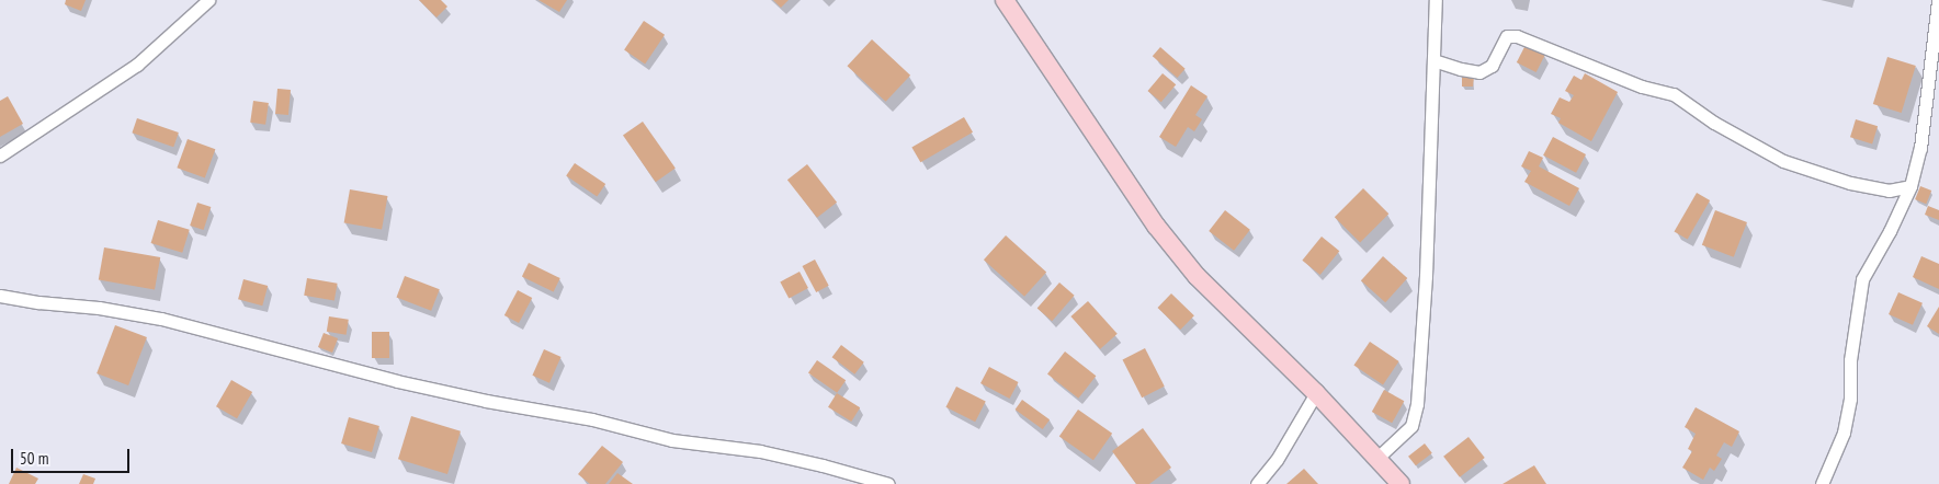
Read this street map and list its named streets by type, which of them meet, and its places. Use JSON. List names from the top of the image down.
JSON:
{
  "scale_bar": "50 m"
}
